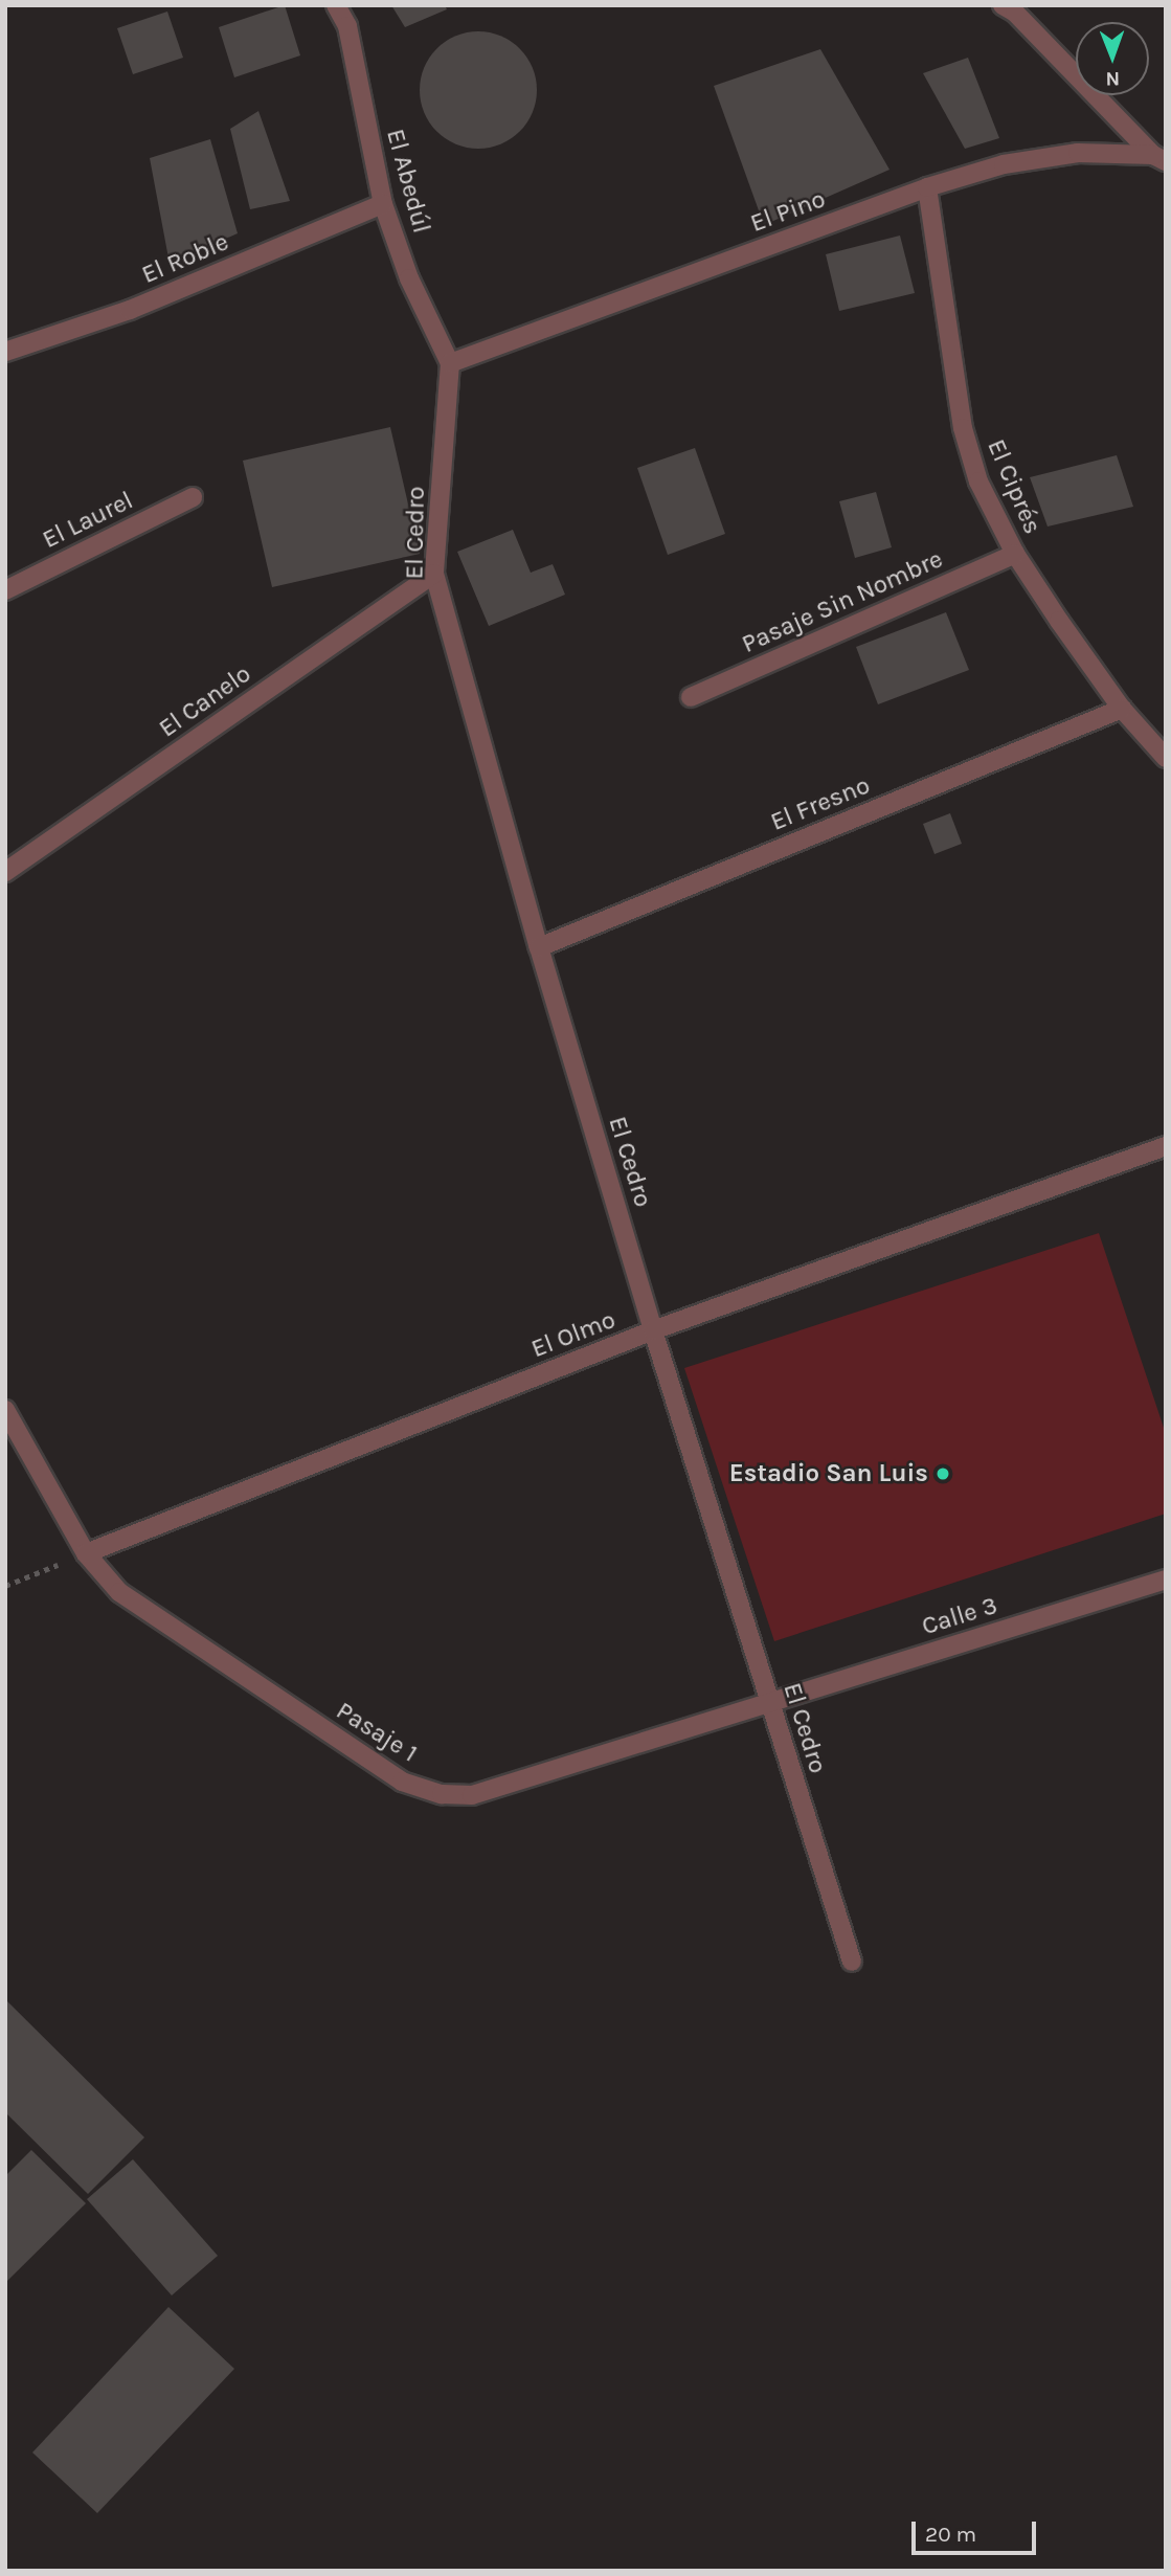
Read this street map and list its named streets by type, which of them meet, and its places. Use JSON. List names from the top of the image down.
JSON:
{
  "streets": {
    "street": [
      "El Abedúl",
      "El Pino",
      "El Roble",
      "El Ciprés",
      "El Laurel",
      "El Cedro",
      "Pasaje Sin Nombre",
      "El Canelo",
      "El Fresno",
      "El Olmo",
      "Calle 3",
      "Pasaje 1"
    ]
  },
  "crossings": [
    ["El Abedúl", "El Pino"],
    ["El Abedúl", "El Roble"],
    ["El Abedúl", "El Cedro"],
    ["El Pino", "El Ciprés"],
    ["El Pino", "El Cedro"],
    ["El Ciprés", "Pasaje Sin Nombre"],
    ["El Ciprés", "El Fresno"],
    ["El Cedro", "El Canelo"],
    ["El Cedro", "El Fresno"],
    ["El Cedro", "El Olmo"],
    ["El Cedro", "Calle 3"],
    ["El Cedro", "Pasaje 1"],
    ["El Olmo", "Pasaje 1"],
    ["Calle 3", "Pasaje 1"]
  ],
  "places": ["Estadio San Luis"],
  "scale_bar": "20 m",
  "north": "bottom"
}
